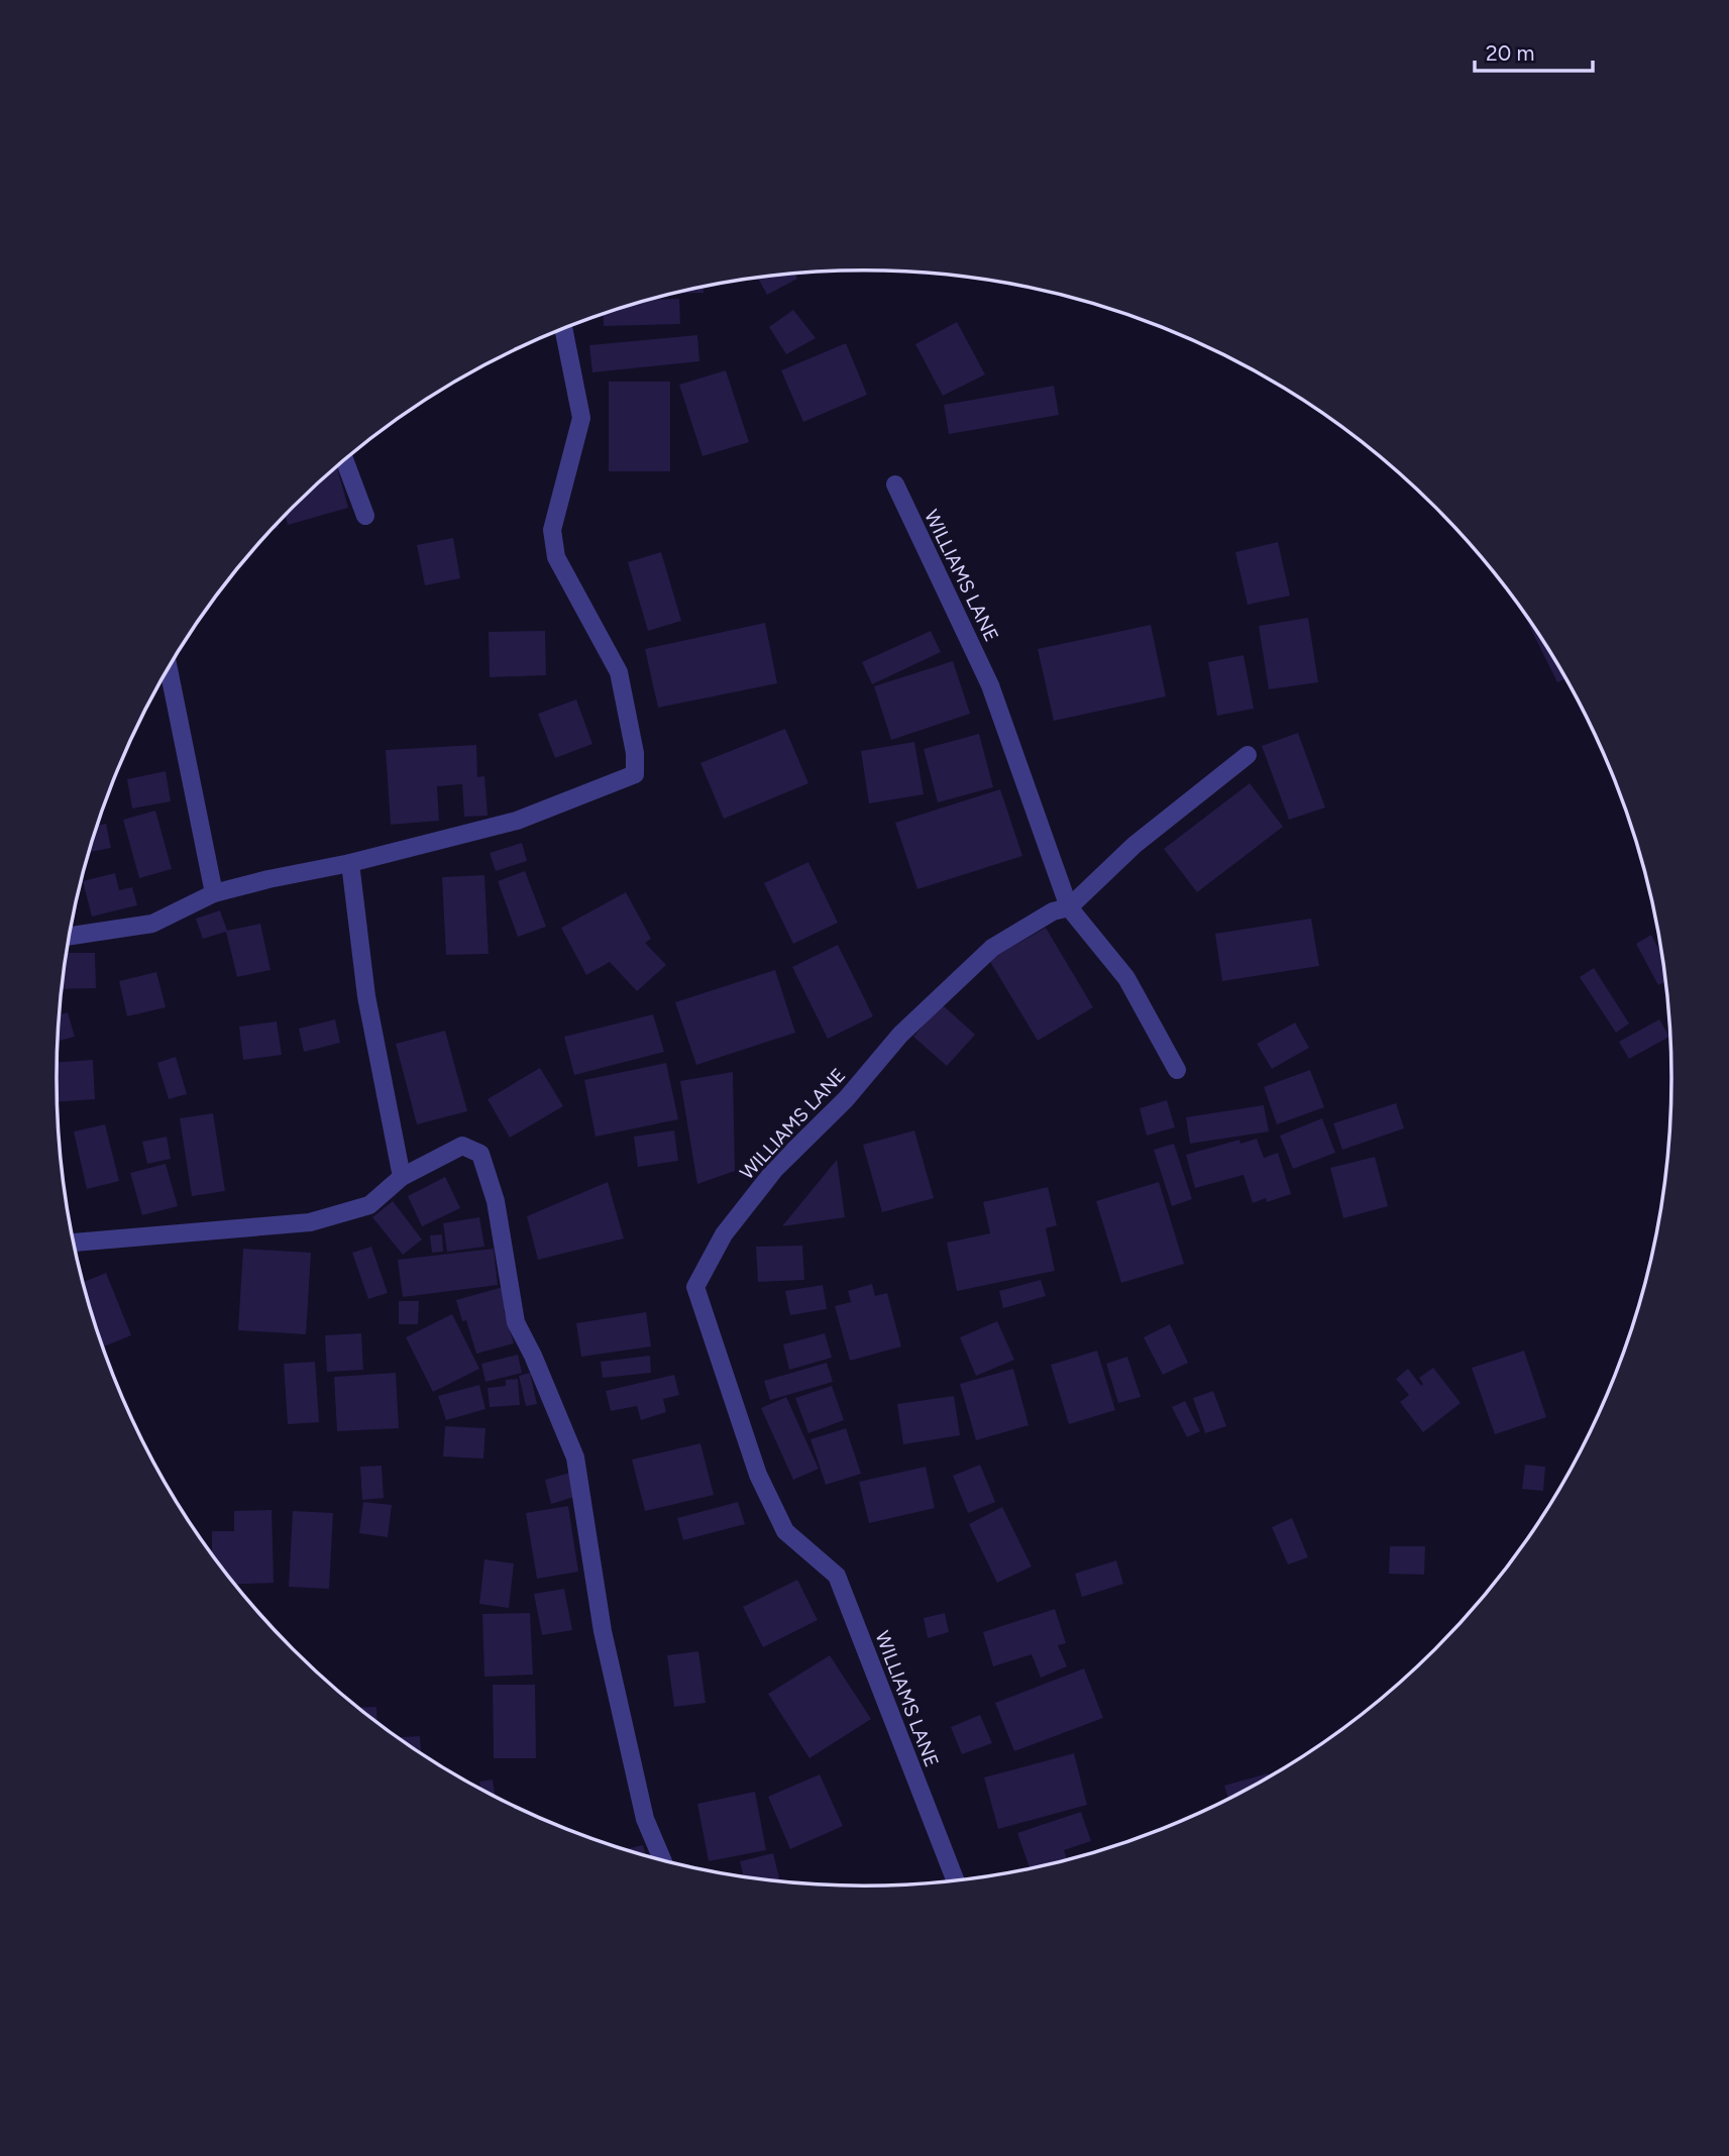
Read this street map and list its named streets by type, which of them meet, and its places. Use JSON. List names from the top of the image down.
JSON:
{
  "streets": {
    "street": ["WILLIAMS LANE"]
  },
  "scale_bar": "20 m"
}
